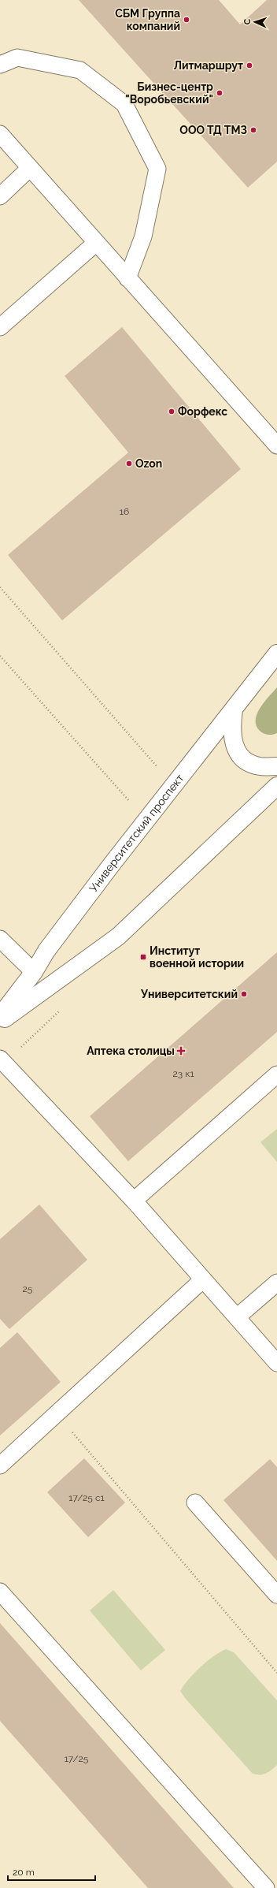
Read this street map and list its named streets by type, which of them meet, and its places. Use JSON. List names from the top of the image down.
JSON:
{
  "streets": {
    "main road": ["Университетский проспект"]
  },
  "places": {
    "other": [
      "СБМ Группа компаний",
      "Литмаршрут",
      "Бизнес-центр \"Воробьевский\"",
      "ООО ТД ТМЗ",
      "Форфекс",
      "Ozon",
      "Университетский"
    ],
    "transit": ["Институт военной истории"],
    "health": ["Аптека столицы"]
  },
  "house_numbers": [
    "16",
    "23 к1",
    "25",
    "17/25 с1",
    "17/25"
  ],
  "scale_bar": "20 m",
  "north": "left"
}
